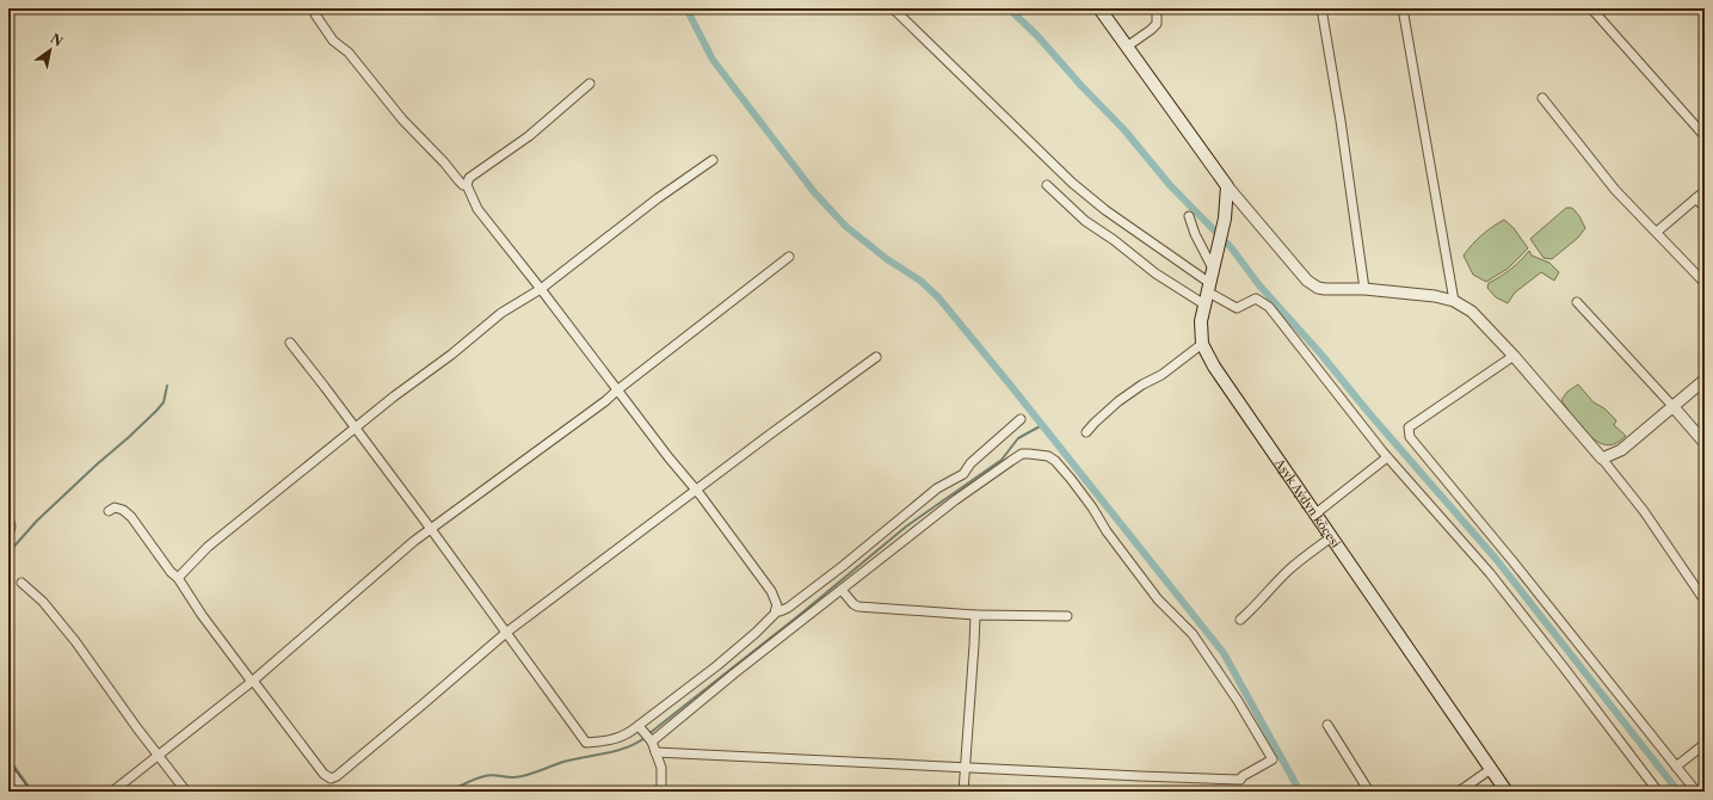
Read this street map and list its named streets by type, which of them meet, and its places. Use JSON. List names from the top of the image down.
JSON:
{
  "streets": {
    "main road": ["Aşyk Aýdyn köçesi"]
  },
  "north": "top right"
}
